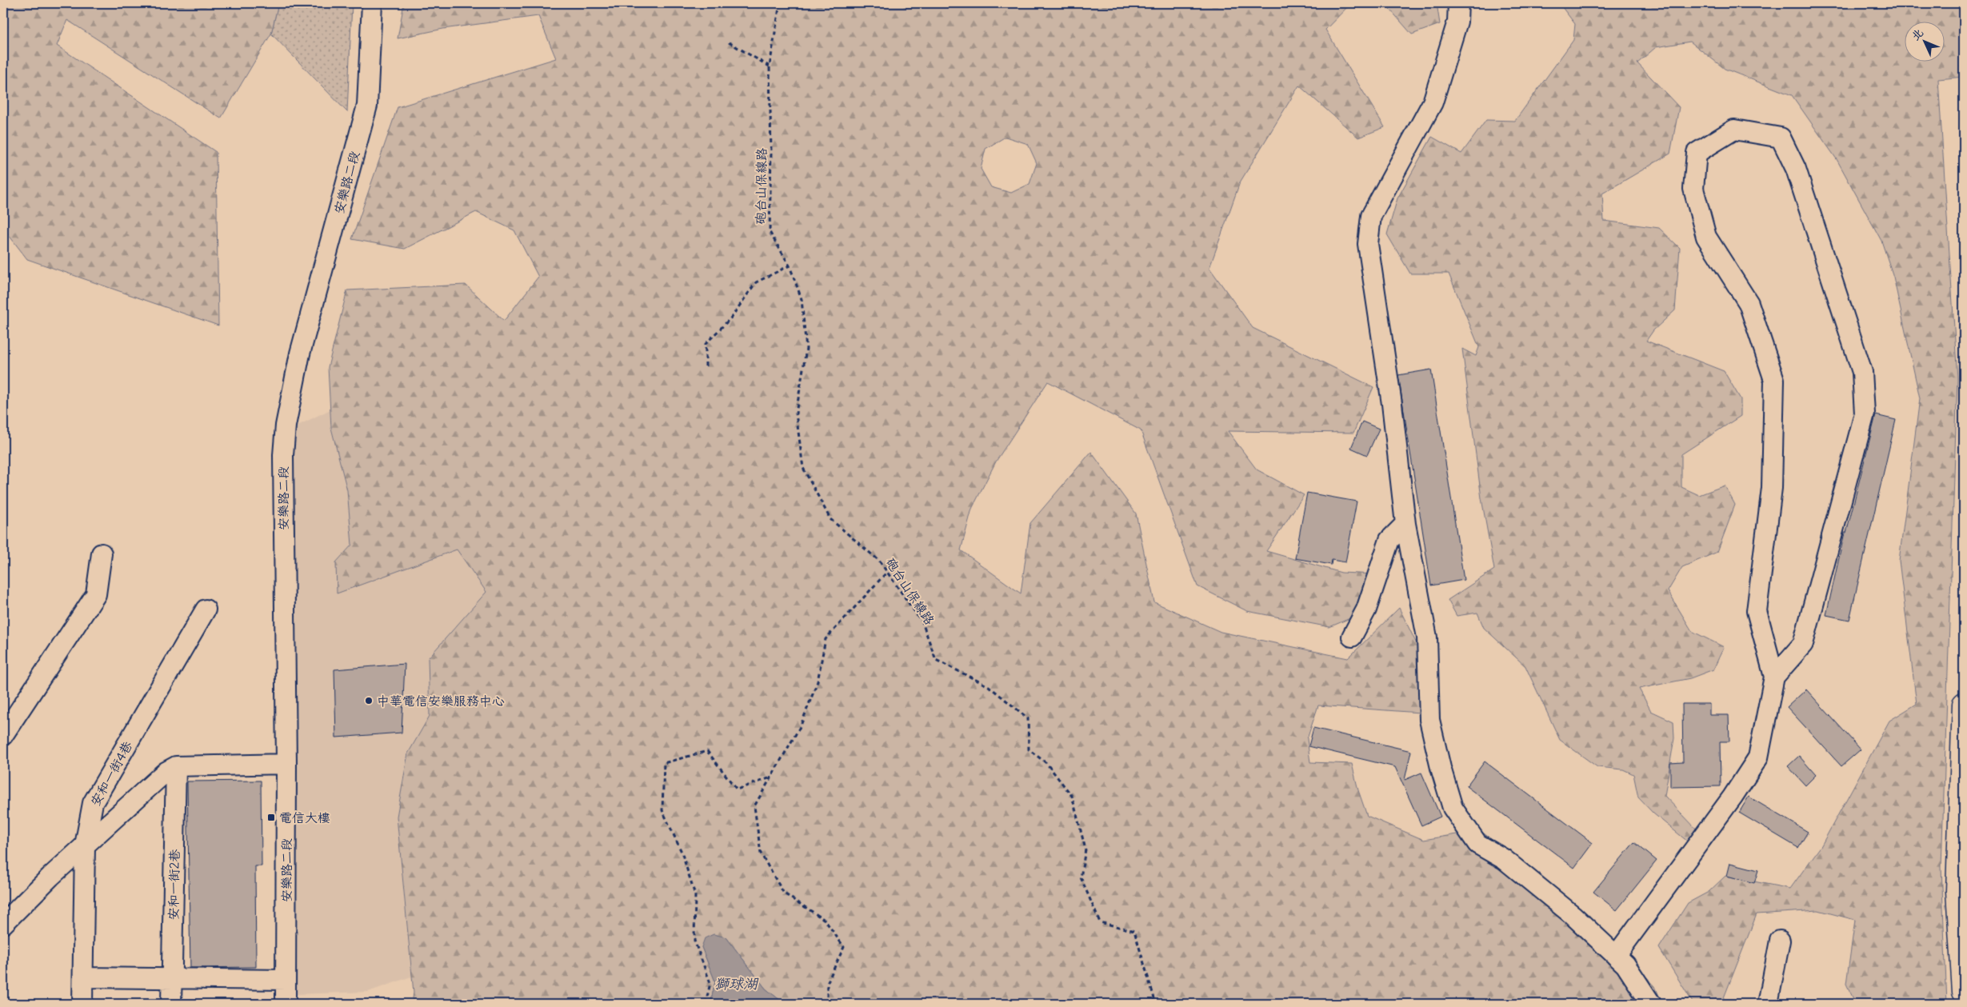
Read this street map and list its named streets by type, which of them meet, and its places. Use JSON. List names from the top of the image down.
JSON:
{
  "streets": {
    "street": ["安樂路二段", "安和一街4巷", "安和一街2巷"],
    "path": ["砲台山保線路"]
  },
  "water": ["獅球湖"],
  "places": {
    "other": ["中華電信安樂服務中心"],
    "transit": ["電信大樓"]
  },
  "north": "top left"
}
